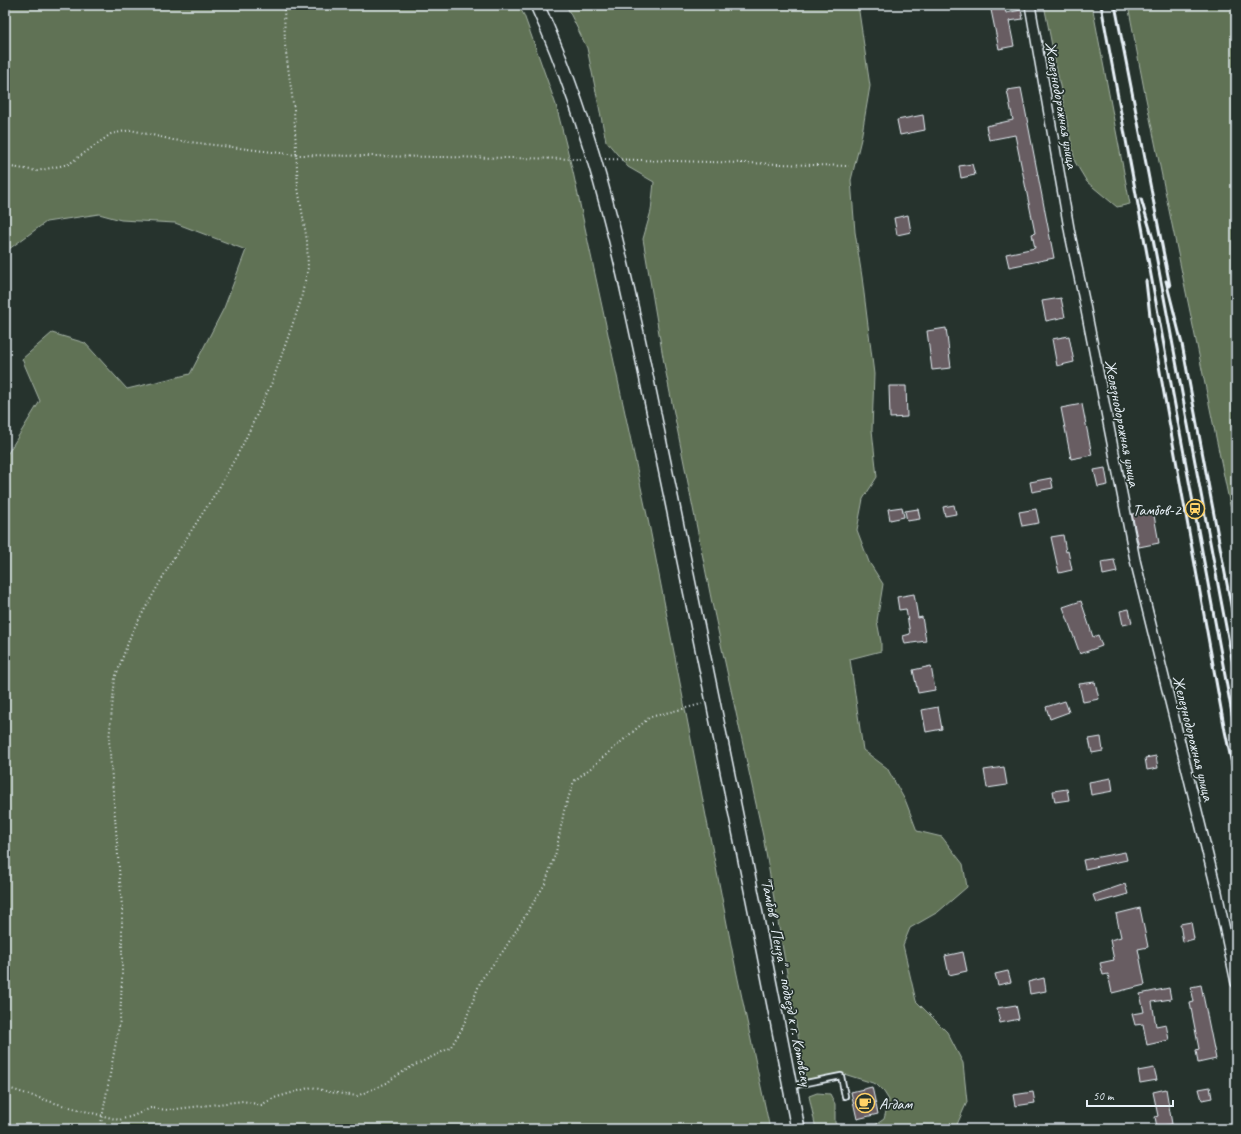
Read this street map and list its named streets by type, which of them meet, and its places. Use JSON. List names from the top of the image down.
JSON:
{
  "streets": {
    "main road": ["\"Тамбов - Пенза\" - подъезд к г. Котовску"],
    "street": ["Железнодорожная улица"]
  },
  "places": {
    "station": ["Тамбов-2"],
    "cafe": ["Агдам"]
  },
  "scale_bar": "50 m"
}
